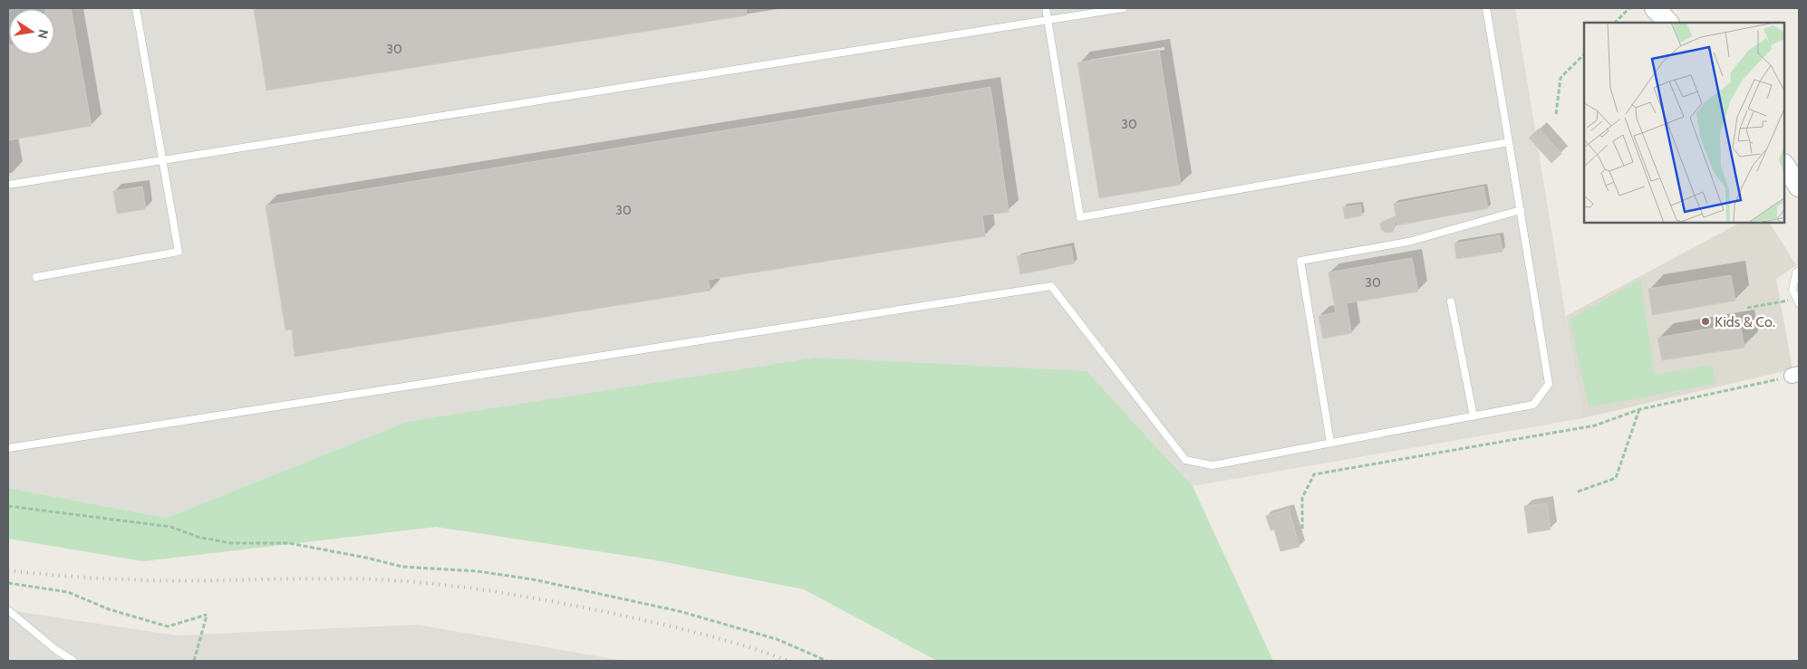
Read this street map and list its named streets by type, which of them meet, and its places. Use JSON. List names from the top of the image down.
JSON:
{
  "places": ["Kids & Co."],
  "house_numbers": [
    "30",
    "30",
    "30",
    "30"
  ],
  "north": "right"
}
